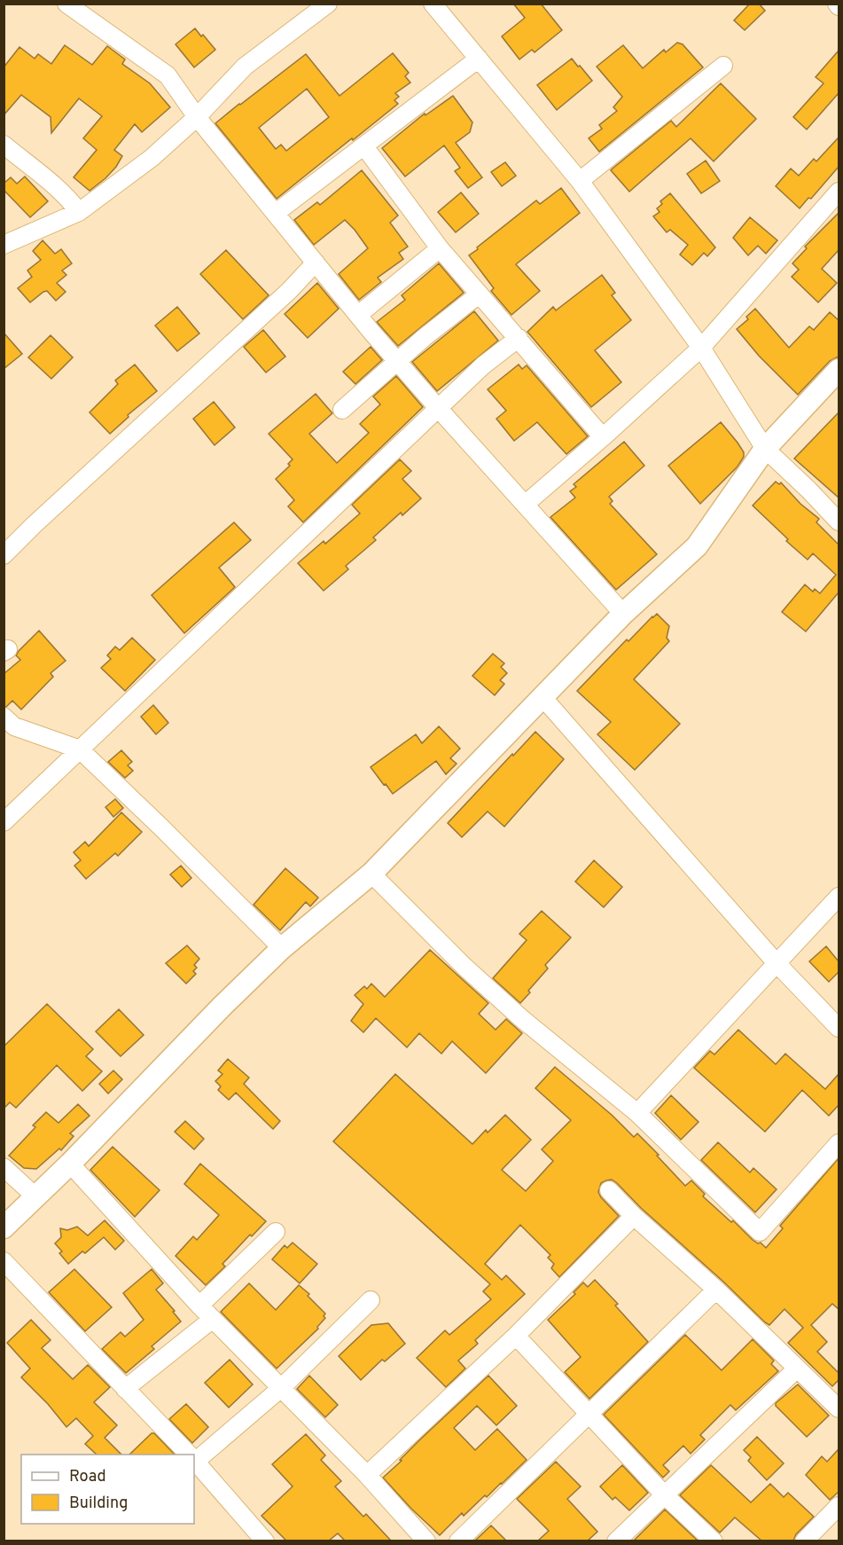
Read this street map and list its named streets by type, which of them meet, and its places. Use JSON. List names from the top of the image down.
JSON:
{
  "legend": ["Road", "Building"]
}
